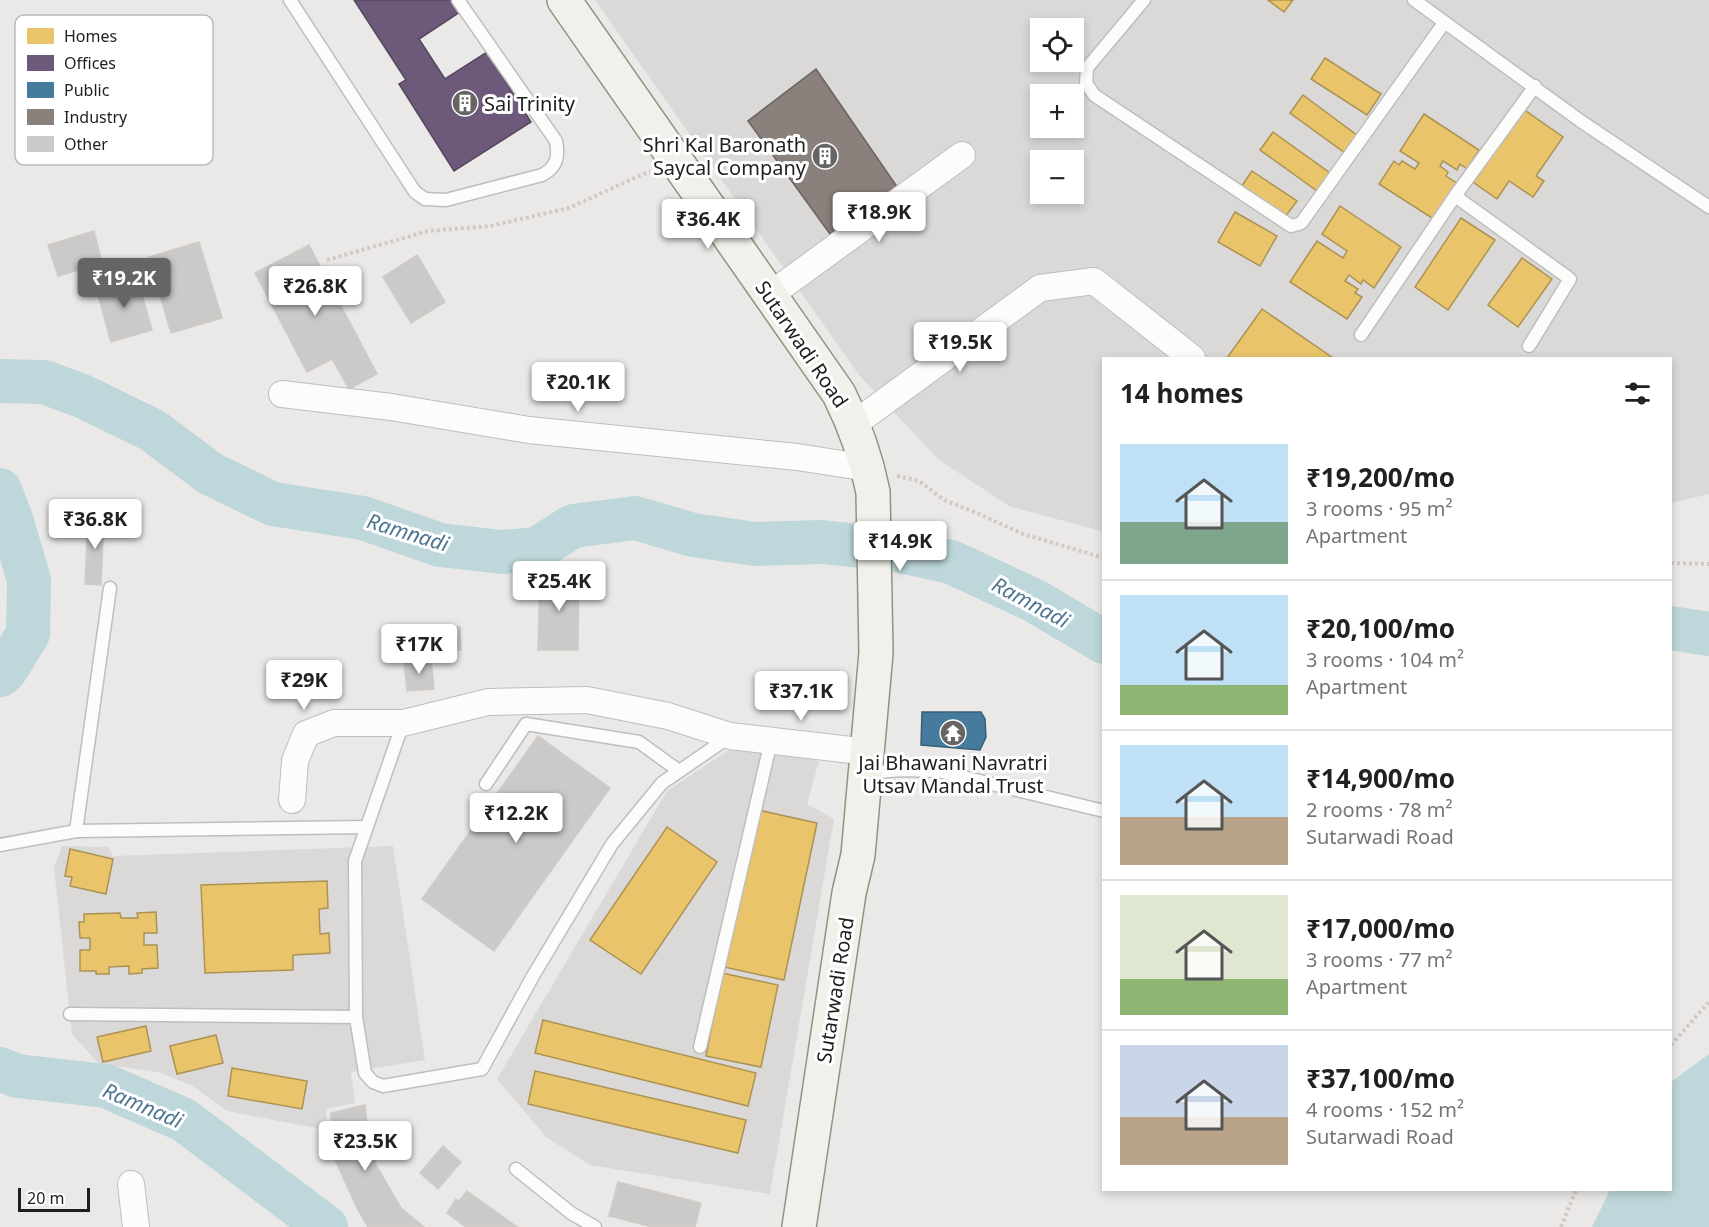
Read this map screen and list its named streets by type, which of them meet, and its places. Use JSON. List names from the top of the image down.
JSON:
{
  "streets": {
    "street": ["Sutarwadi Road"]
  },
  "water": ["Ramnadi"],
  "places": {
    "building": ["Sai Trinity", "Shri Kal Baronath Saycal Company"],
    "temple": ["Jai Bhawani Navratri Utsav Mandal Trust"]
  },
  "legend": [
    "Homes",
    "Offices",
    "Public",
    "Industry",
    "Other"
  ],
  "scale_bar": "20 m",
  "page": {
    "map_buttons": ["+", "−"],
    "price": [
      "₹18.9K",
      "₹36.4K",
      "₹19.2K",
      "₹26.8K",
      "₹19.5K",
      "₹20.1K",
      "₹36.8K",
      "₹14.9K",
      "₹25.4K",
      "₹17K",
      "₹29K",
      "₹37.1K",
      "₹12.2K",
      "₹23.5K"
    ],
    "heading": "14 homes",
    "list": [
      {
        "name": "₹19,200/mo",
        "note": "3 rooms · 95 m² · Apartment"
      },
      {
        "name": "₹20,100/mo",
        "note": "3 rooms · 104 m² · Apartment"
      },
      {
        "name": "₹14,900/mo",
        "note": "2 rooms · 78 m² · Sutarwadi Road"
      },
      {
        "name": "₹17,000/mo",
        "note": "3 rooms · 77 m² · Apartment"
      },
      {
        "name": "₹37,100/mo",
        "note": "4 rooms · 152 m² · Sutarwadi Road"
      }
    ],
    "scale": "20 m"
  }
}
